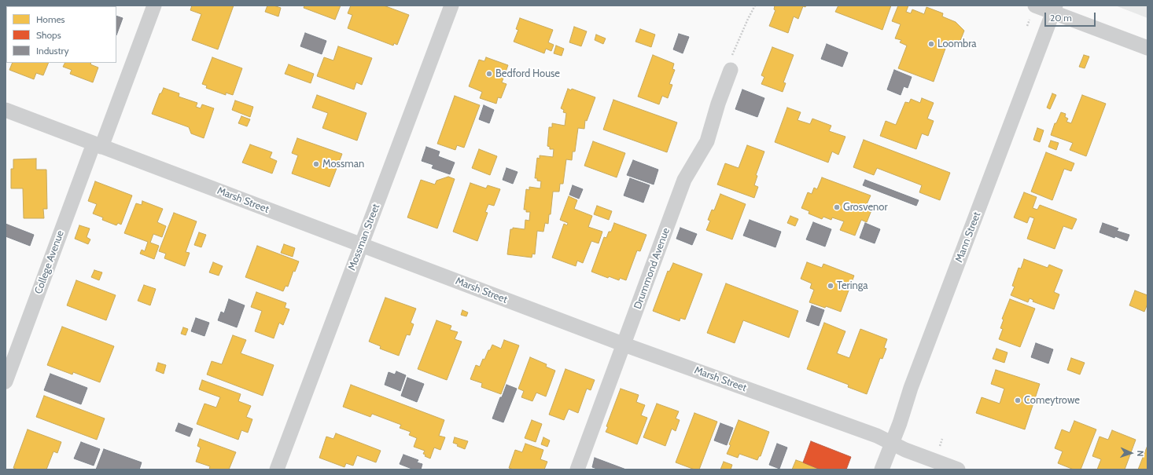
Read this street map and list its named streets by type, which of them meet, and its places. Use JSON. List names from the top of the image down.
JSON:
{
  "streets": {
    "street": [
      "Marsh Street",
      "Mossman Street",
      "Mann Street",
      "College Avenue",
      "Drummond Avenue"
    ]
  },
  "crossings": [
    ["Marsh Street", "Mossman Street"],
    ["Marsh Street", "Mann Street"],
    ["Marsh Street", "College Avenue"],
    ["Marsh Street", "Drummond Avenue"]
  ],
  "places": [
    "Loombra",
    "Bedford House",
    "Mossman",
    "Grosvenor",
    "Teringa",
    "Comeytrowe"
  ],
  "legend": ["Homes", "Shops", "Industry"],
  "scale_bar": "20 m",
  "north": "right"
}
